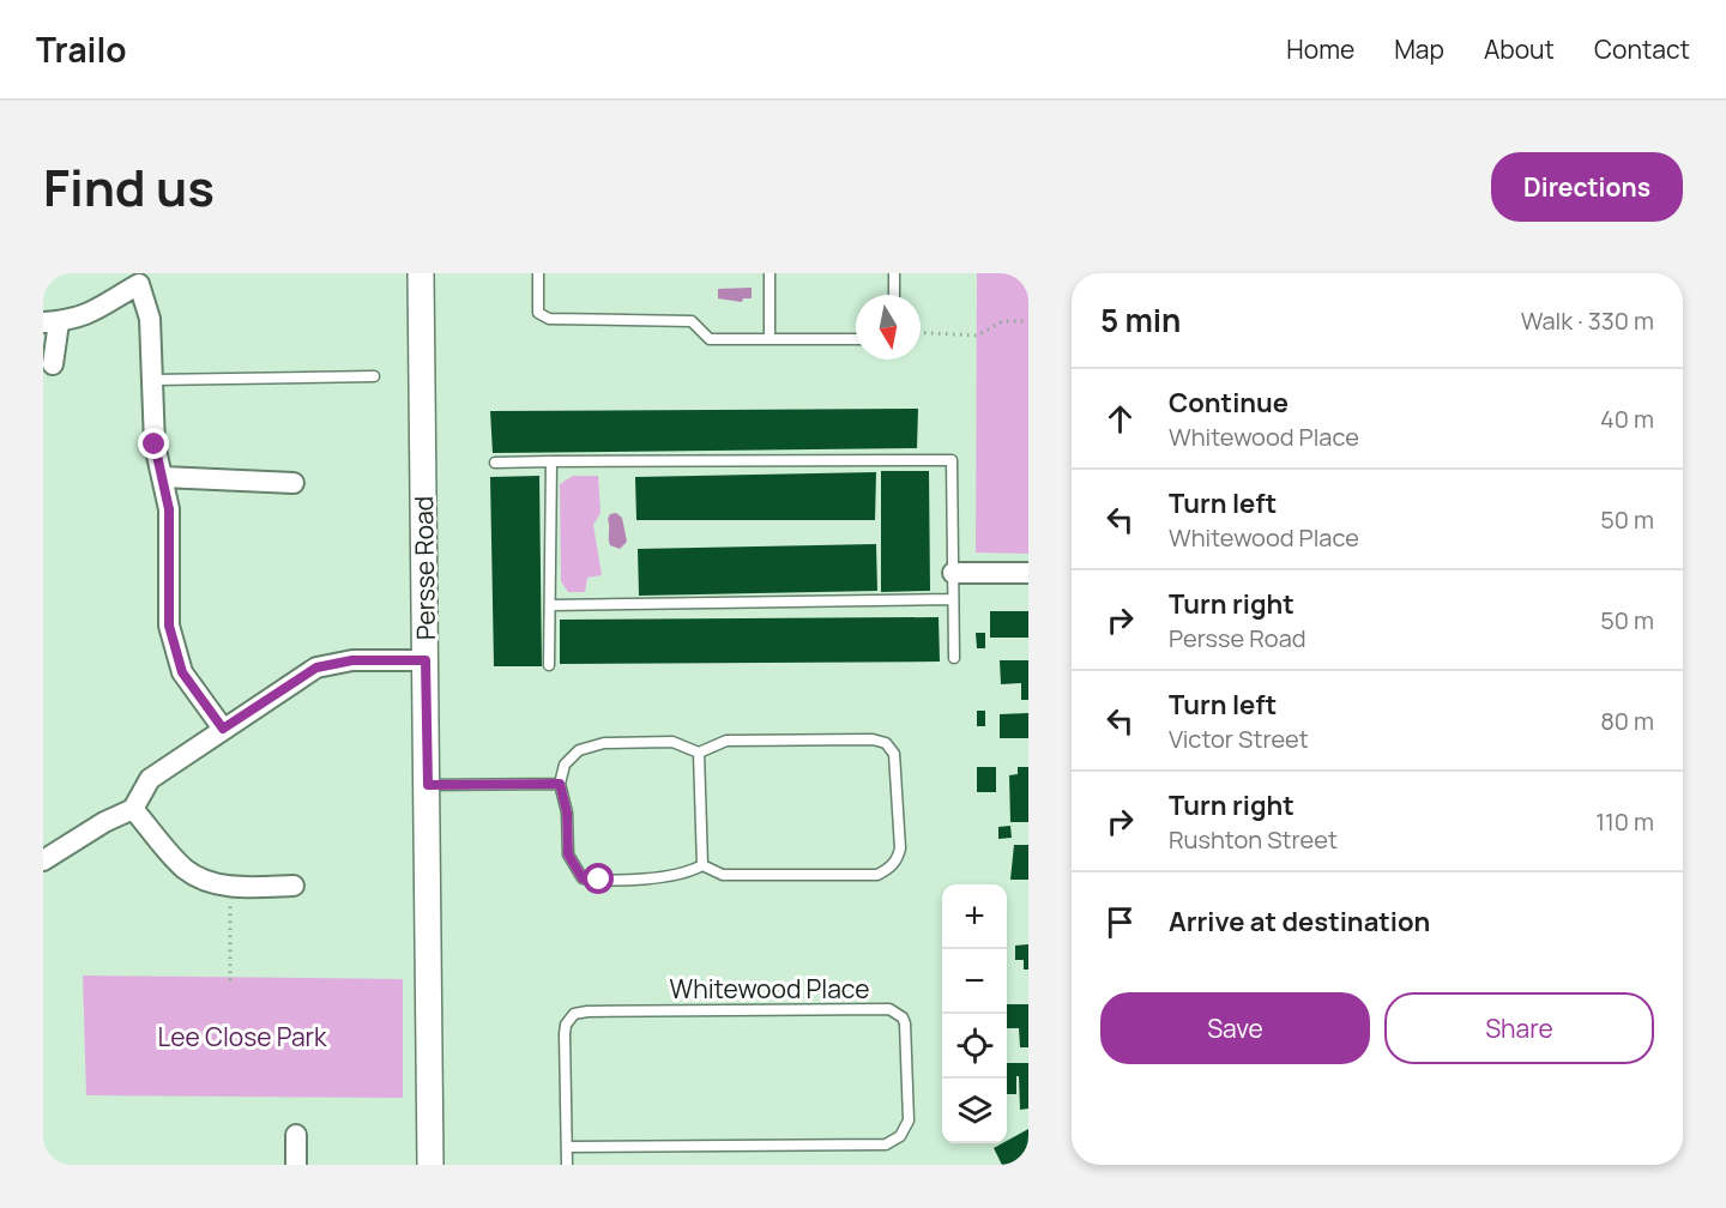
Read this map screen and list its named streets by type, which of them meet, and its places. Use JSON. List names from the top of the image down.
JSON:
{
  "streets": {
    "street": ["Persse Road"],
    "lane": ["Whitewood Place"]
  },
  "parks": ["Lee Close Park"],
  "north": "bottom",
  "page": {
    "header": "Trailo",
    "nav": [
      "Home",
      "Map",
      "About",
      "Contact"
    ],
    "title": "Find us",
    "buttons": [
      "Directions",
      ["Save", "Share"]
    ],
    "heading": ["5 min", "Walk · 330 m"],
    "list": [
      ["Continue", "Whitewood Place", "40 m"],
      ["Turn left", "Whitewood Place", "50 m"],
      ["Turn right", "Persse Road", "50 m"],
      ["Turn left", "Victor Street", "80 m"],
      ["Turn right", "Rushton Street", "110 m"],
      "Arrive at destination"
    ],
    "map_buttons": ["+", "−"]
  }
}
